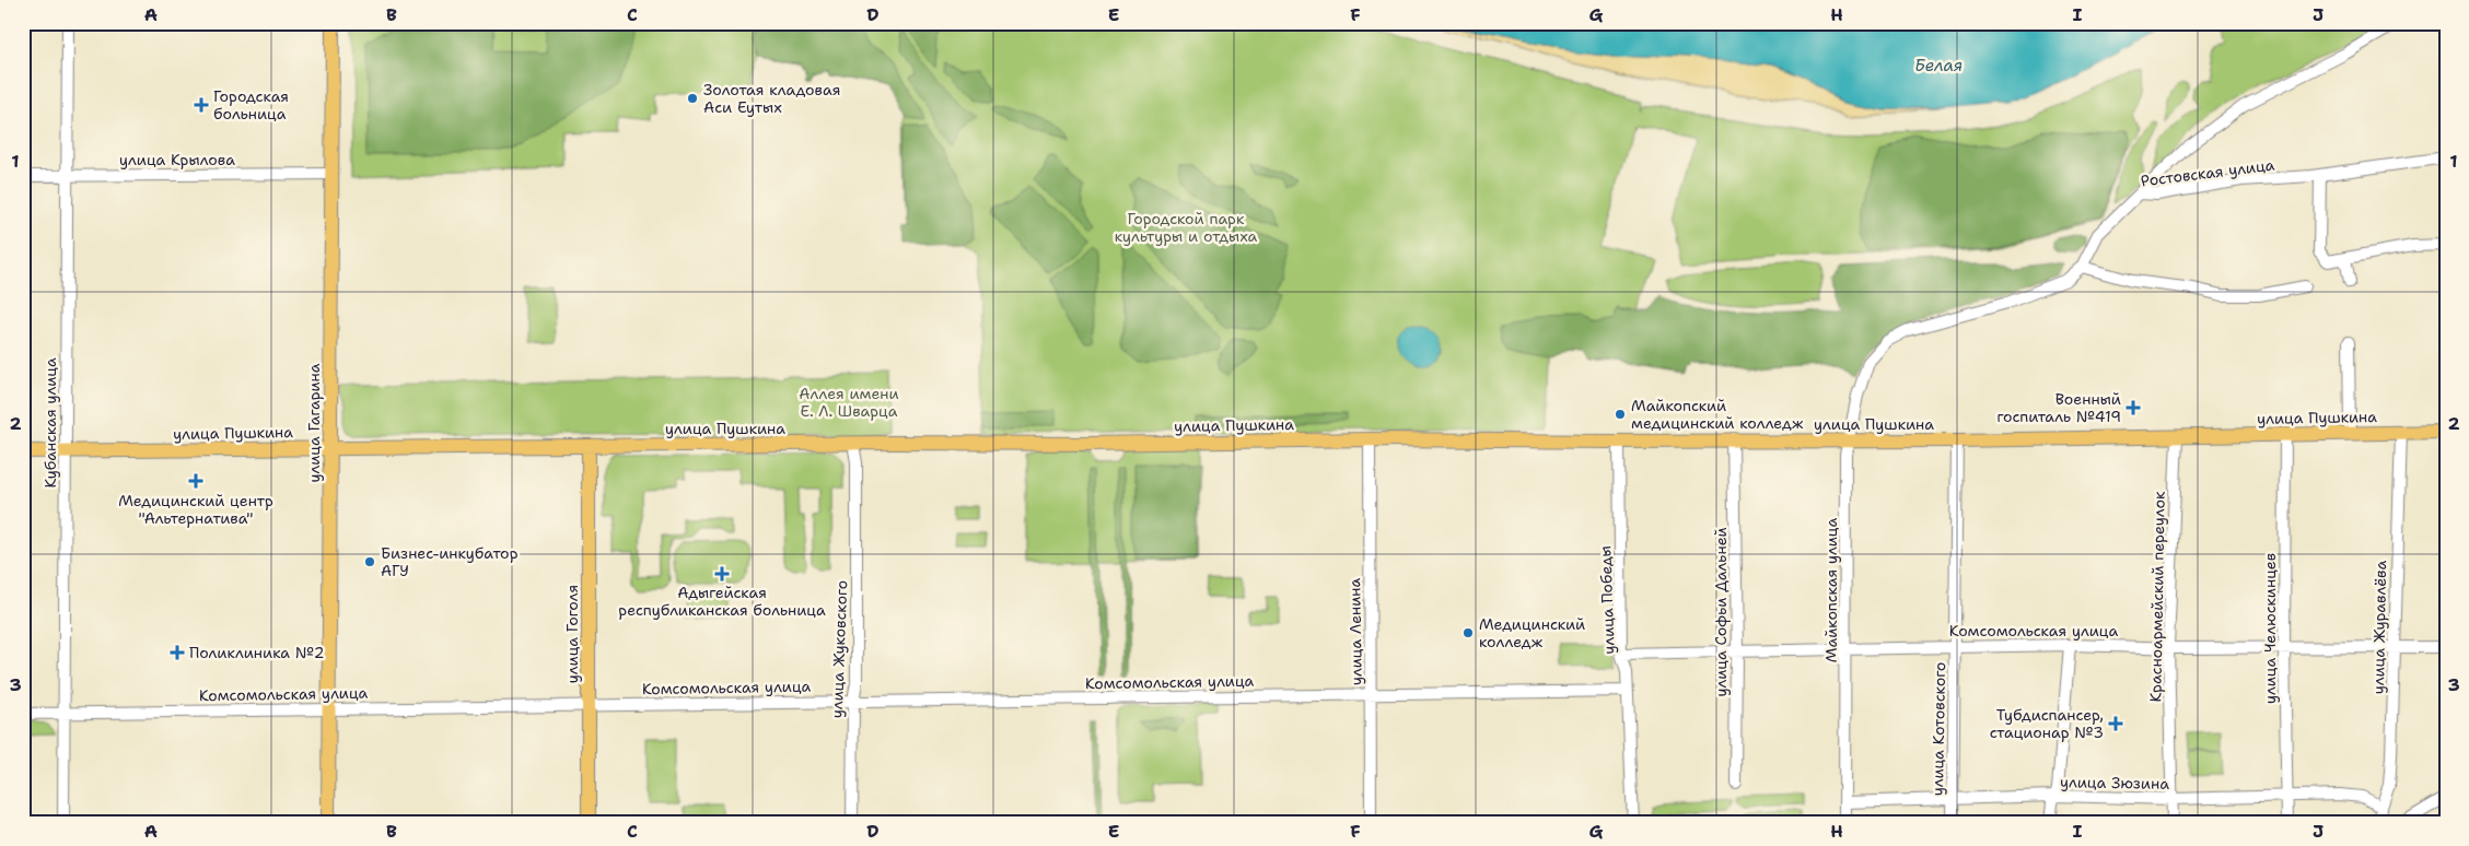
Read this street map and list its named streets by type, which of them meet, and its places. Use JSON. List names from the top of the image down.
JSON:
{
  "streets": {
    "main road": ["улица Пушкина", "улица Гагарина", "улица Гоголя"],
    "street": [
      "улица Крылова",
      "Ростовская улица",
      "Кубанская улица",
      "Майкопская улица",
      "Красноармейский переулок",
      "улица Победы",
      "улица Софьи Дальней",
      "улица Журавлёва",
      "улица Челюскинцев",
      "Комсомольская улица",
      "улица Ленина",
      "улица Жуковского",
      "улица Котовского",
      "улица Зюзина"
    ]
  },
  "crossings": [
    ["улица Крылова", "Кубанская улица"],
    ["улица Крылова", "улица Гагарина"],
    ["Ростовская улица", "Майкопская улица"],
    ["улица Пушкина", "Кубанская улица"],
    ["улица Пушкина", "улица Гагарина"],
    ["улица Пушкина", "Майкопская улица"],
    ["улица Пушкина", "Красноармейский переулок"],
    ["улица Пушкина", "улица Победы"],
    ["улица Пушкина", "улица Софьи Дальней"],
    ["улица Пушкина", "улица Журавлёва"],
    ["улица Пушкина", "улица Челюскинцев"],
    ["улица Пушкина", "улица Ленина"],
    ["улица Пушкина", "улица Гоголя"],
    ["улица Пушкина", "улица Жуковского"],
    ["улица Пушкина", "улица Котовского"],
    ["Кубанская улица", "Комсомольская улица"],
    ["улица Гагарина", "Комсомольская улица"],
    ["Майкопская улица", "Комсомольская улица"],
    ["Майкопская улица", "улица Зюзина"],
    ["Красноармейский переулок", "Комсомольская улица"],
    ["Красноармейский переулок", "улица Зюзина"],
    ["улица Победы", "Комсомольская улица"],
    ["улица Софьи Дальней", "Комсомольская улица"],
    ["улица Журавлёва", "Комсомольская улица"],
    ["улица Журавлёва", "улица Зюзина"],
    ["улица Челюскинцев", "Комсомольская улица"],
    ["улица Челюскинцев", "улица Зюзина"],
    ["Комсомольская улица", "улица Ленина"],
    ["Комсомольская улица", "улица Гоголя"],
    ["Комсомольская улица", "улица Жуковского"],
    ["Комсомольская улица", "улица Котовского"],
    ["улица Котовского", "улица Зюзина"]
  ],
  "water": ["Белая"],
  "parks": ["Городской парк культуры и отдыха", "Аллея имени Е. Л. Шварца"],
  "places": {
    "other": [
      "Золотая кладовая Аси Еутых",
      "Майкопский медицинский колледж",
      "Бизнес-инкубатор АГУ",
      "Медицинский колледж"
    ],
    "health": [
      "Городская больница",
      "Военный госпиталь №419",
      "Медицинский центр \"Альтернатива\"",
      "Адыгейская республиканская больница",
      "Поликлиника №2",
      "Тубдиспансер, стационар №3"
    ]
  },
  "grid": {
    "columns": [
      "A",
      "B",
      "C",
      "D",
      "E",
      "F",
      "G",
      "H",
      "I",
      "J"
    ],
    "rows": ["1", "2", "3"]
  }
}
